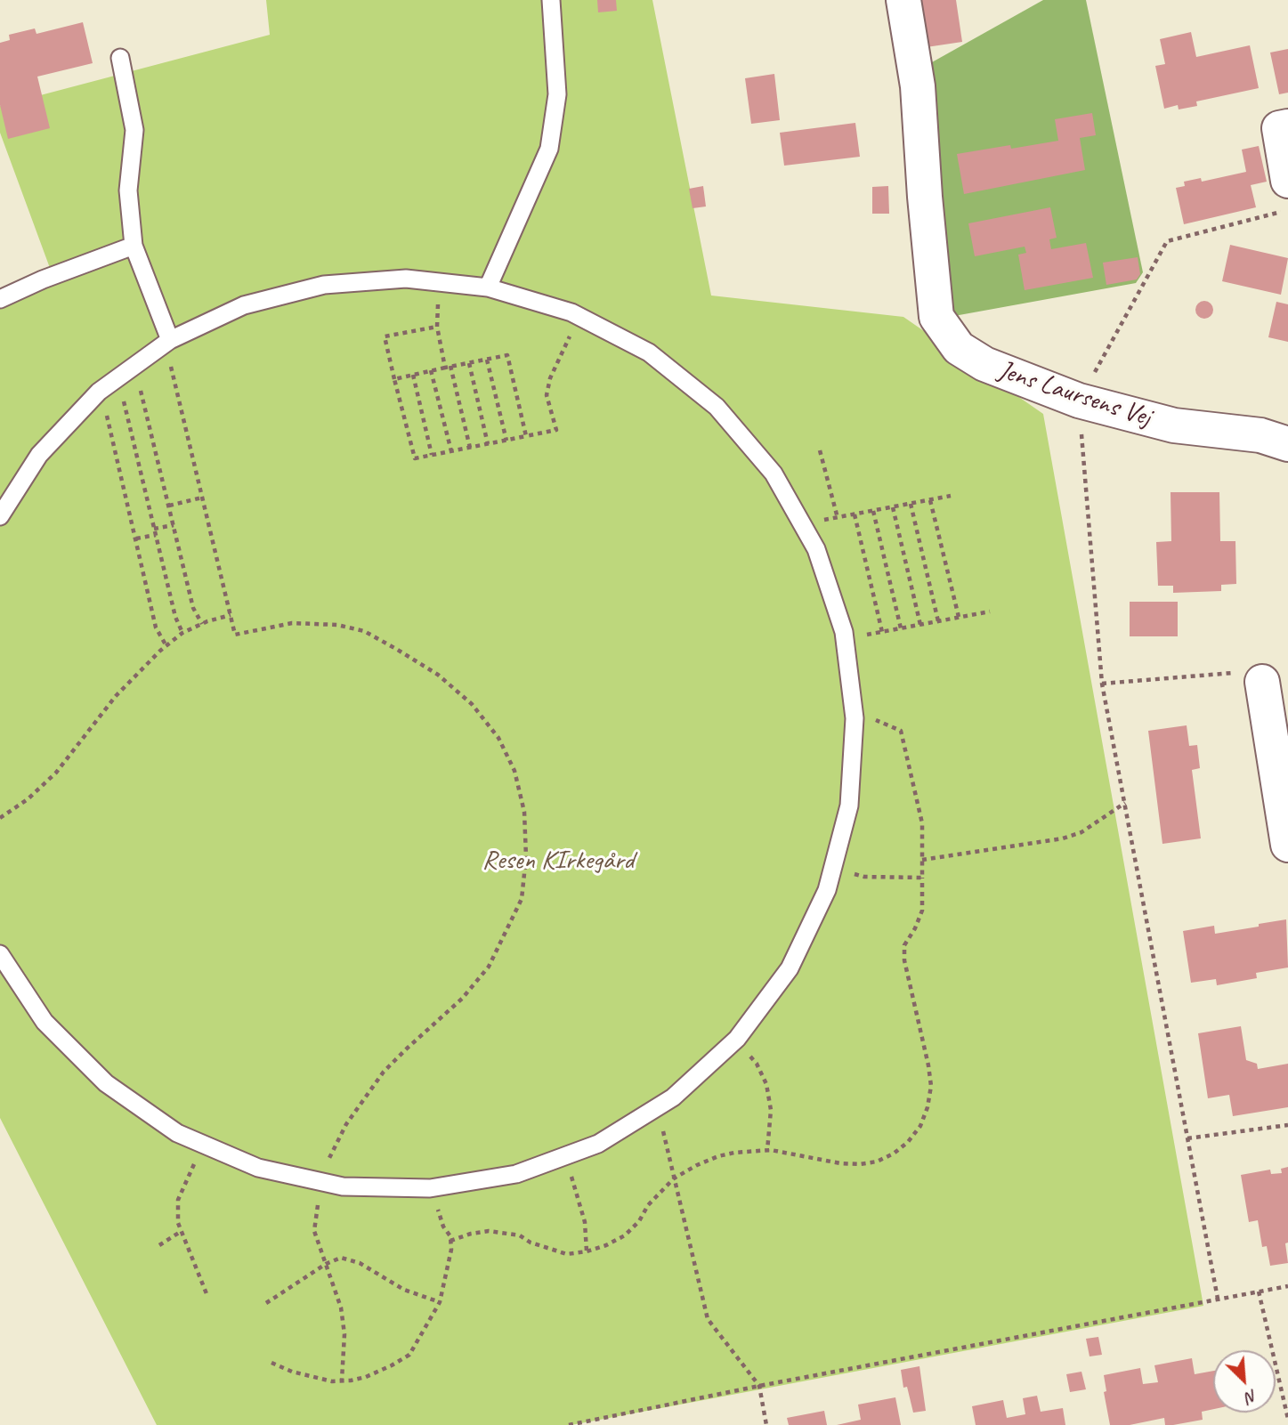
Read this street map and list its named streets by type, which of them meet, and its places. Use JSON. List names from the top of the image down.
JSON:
{
  "streets": {
    "street": ["Jens Laursens Vej"]
  },
  "parks": ["Resen KIrkegård"],
  "north": "bottom right"
}
